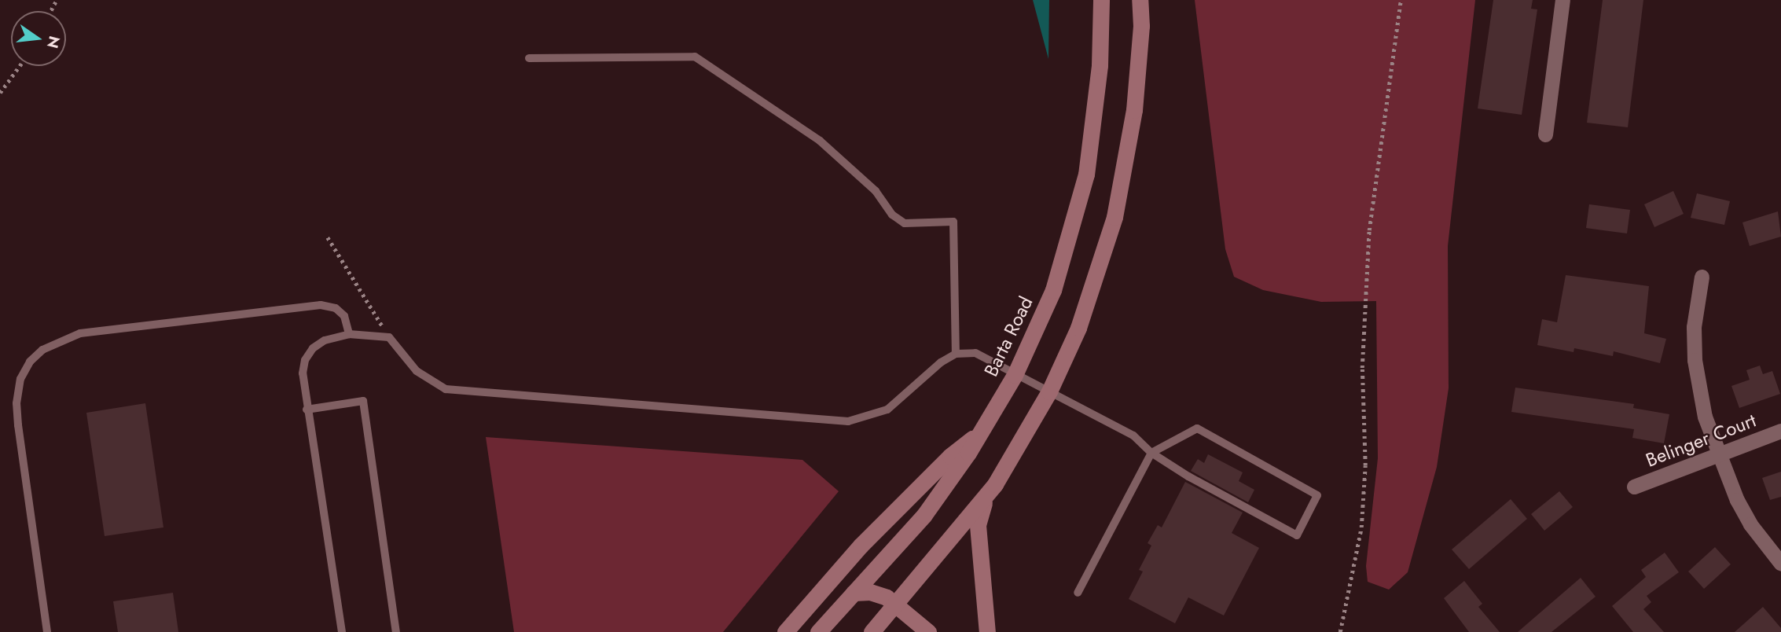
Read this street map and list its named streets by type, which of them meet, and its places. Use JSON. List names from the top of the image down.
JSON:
{
  "streets": {
    "street": ["Barta Road", "Belinger Court"]
  },
  "north": "right"
}
